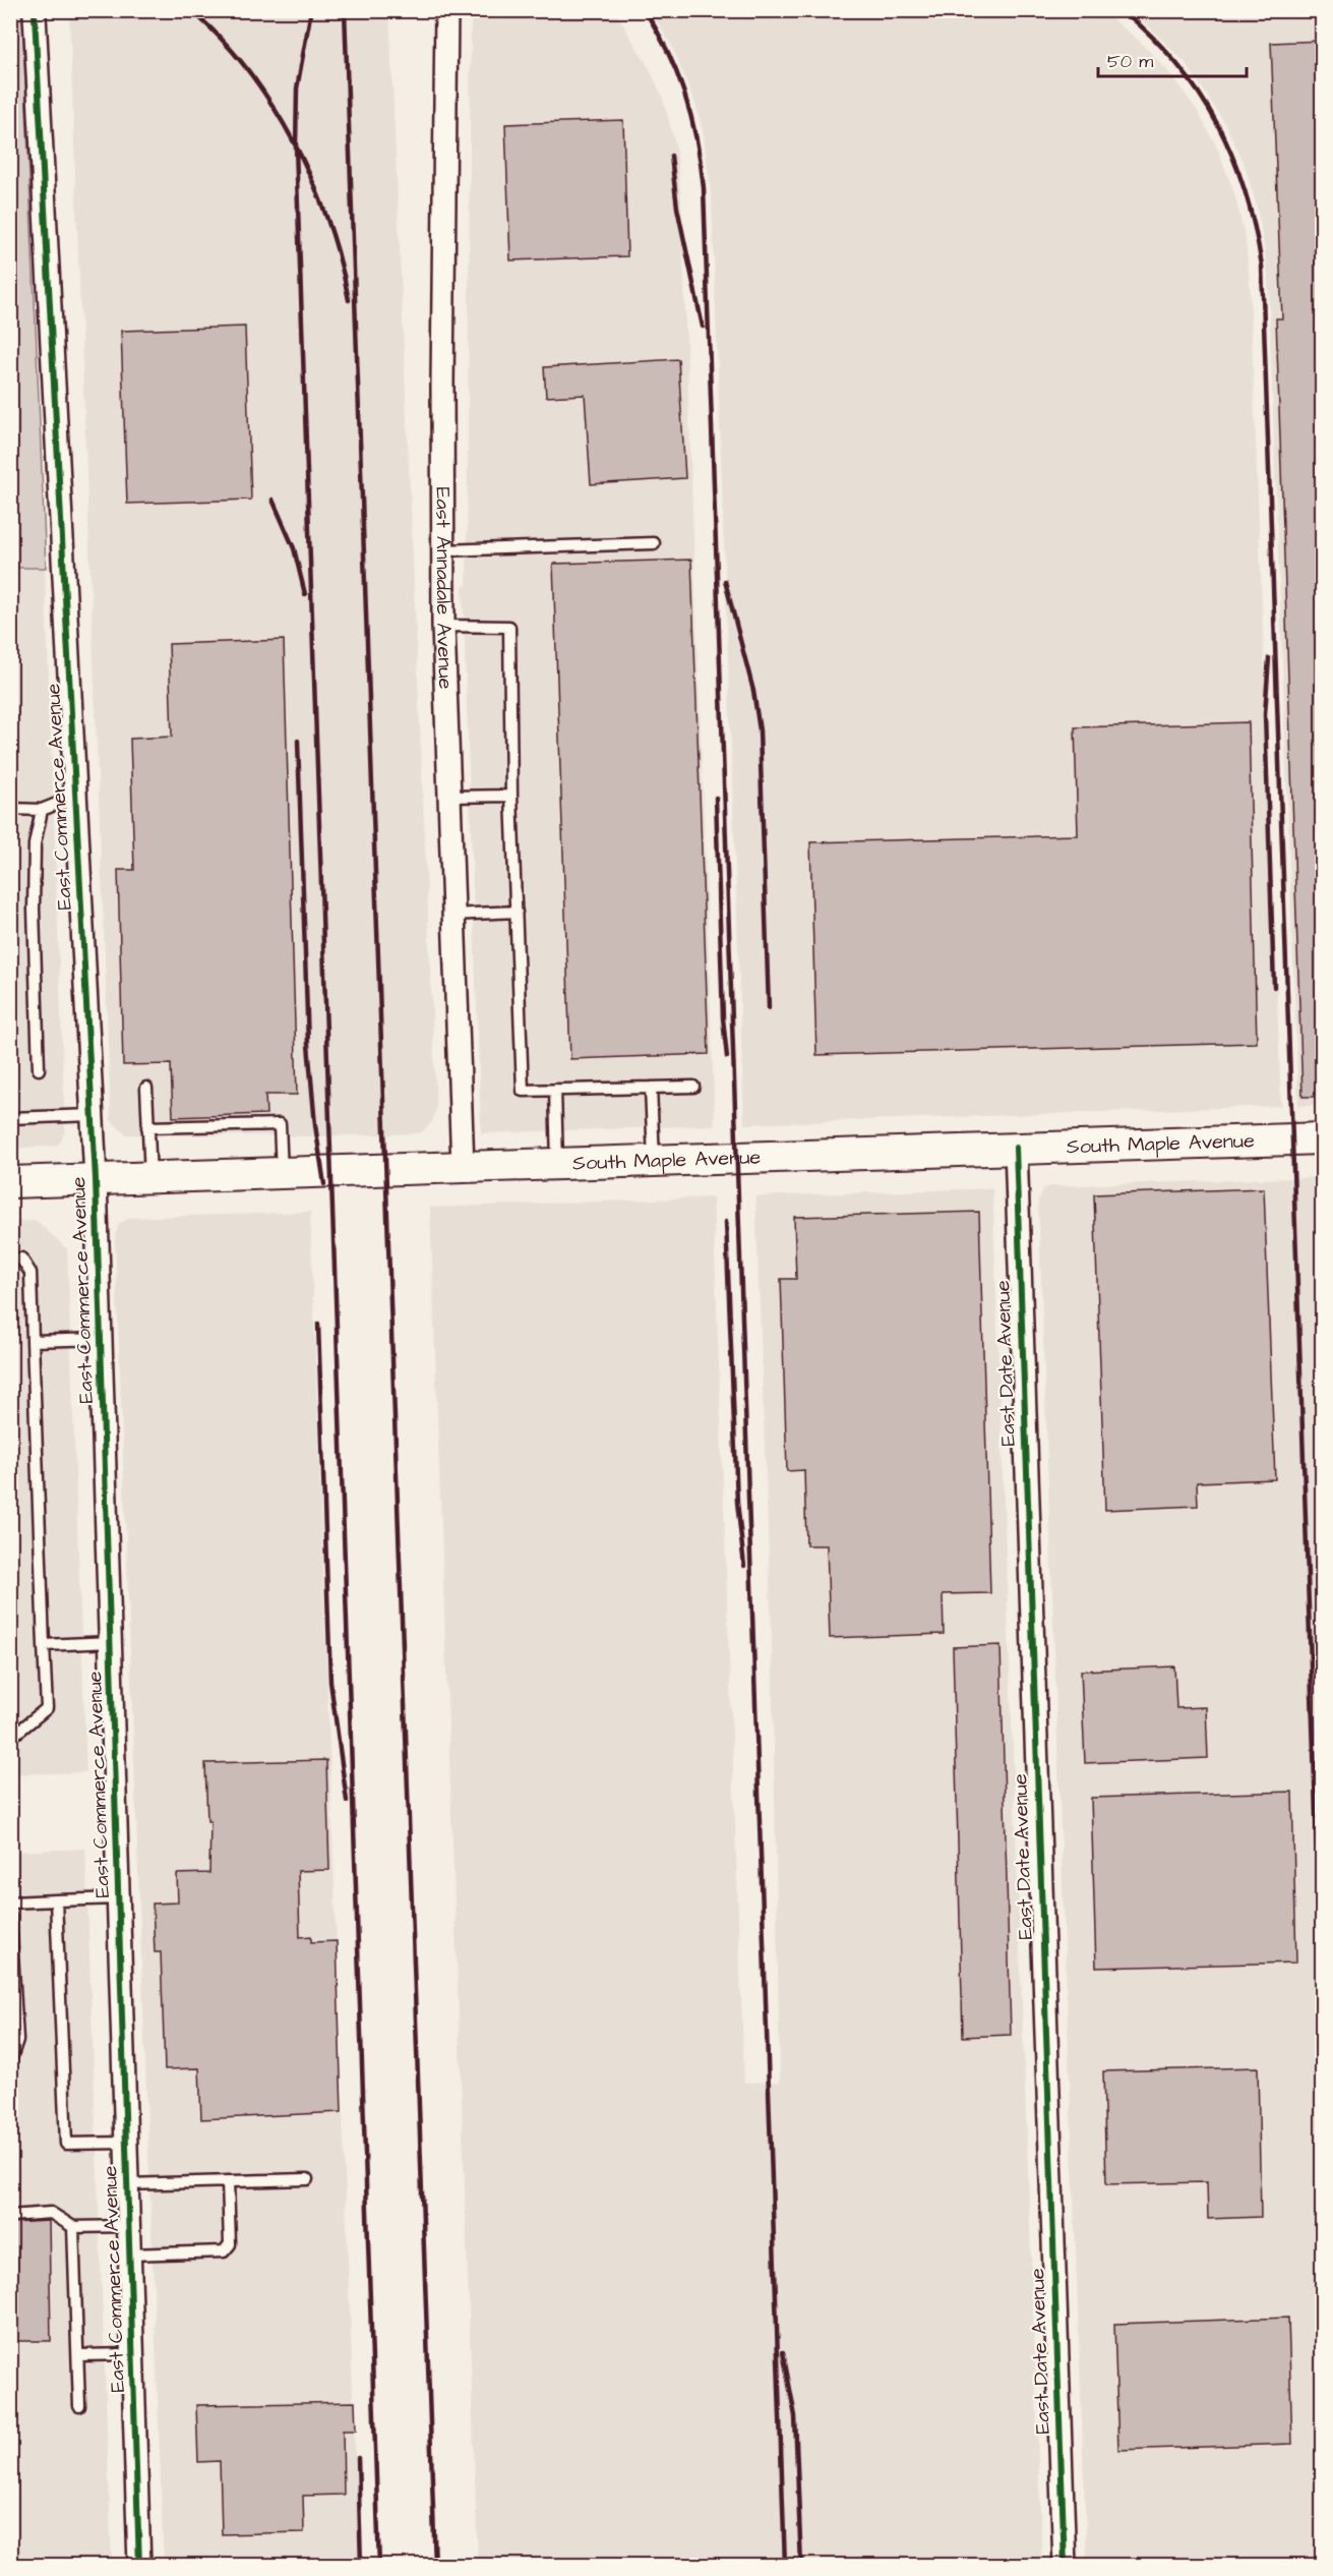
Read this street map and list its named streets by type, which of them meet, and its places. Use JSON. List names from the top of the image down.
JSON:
{
  "streets": {
    "street": [
      "East Annadale Avenue",
      "East Commerce Avenue",
      "South Maple Avenue",
      "East Date Avenue"
    ]
  },
  "crossings": [
    ["East Annadale Avenue", "South Maple Avenue"],
    ["East Commerce Avenue", "South Maple Avenue"],
    ["South Maple Avenue", "East Date Avenue"]
  ],
  "scale_bar": "50 m"
}
